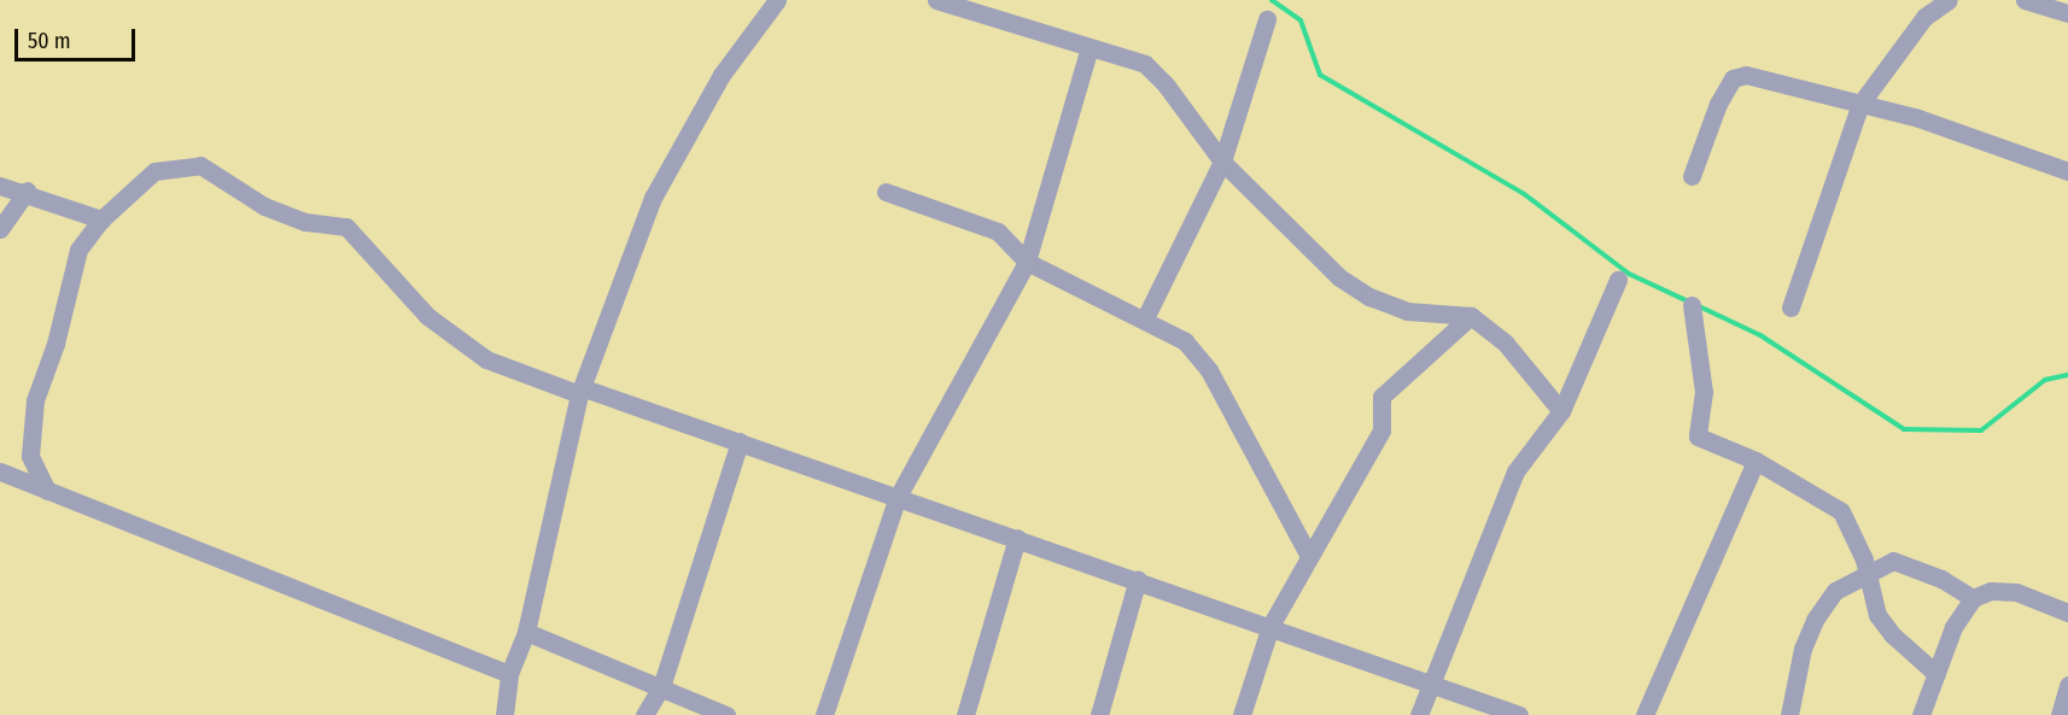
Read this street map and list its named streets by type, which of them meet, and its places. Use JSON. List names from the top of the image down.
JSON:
{
  "scale_bar": "50 m"
}
